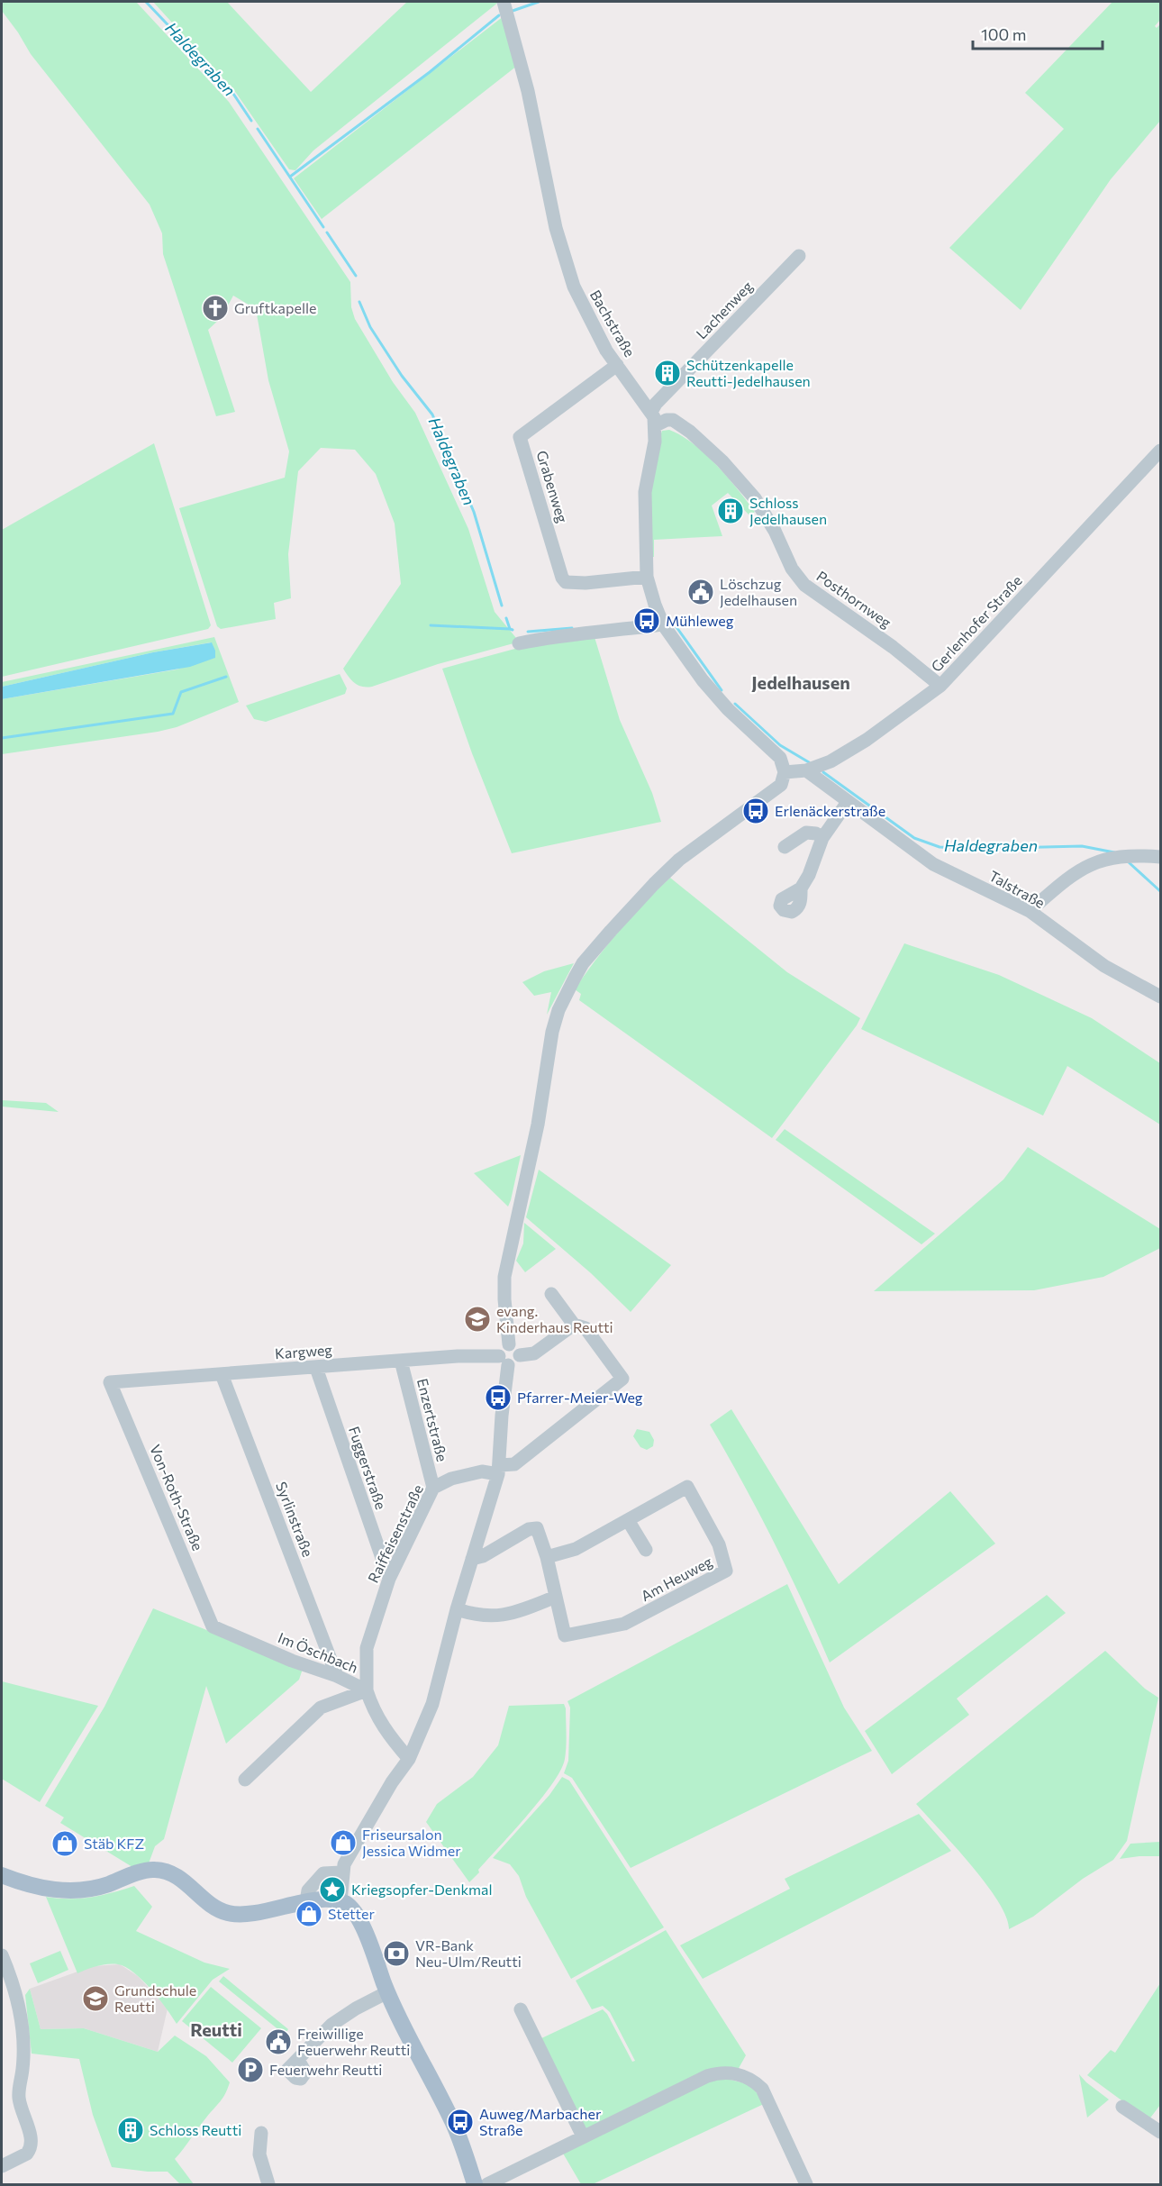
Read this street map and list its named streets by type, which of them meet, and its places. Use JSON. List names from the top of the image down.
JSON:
{
  "streets": {
    "street": [
      "Lachenweg",
      "Bachstraße",
      "Grabenweg",
      "Posthornweg",
      "Gerlenhofer Straße",
      "Talstraße",
      "Kargweg",
      "Enzertstraße",
      "Fuggerstraße",
      "Von-Roth-Straße",
      "Syrlinstraße",
      "Raiffeisenstraße",
      "Am Heuweg",
      "Im Öschbach"
    ]
  },
  "crossings": [
    ["Lachenweg", "Bachstraße"],
    ["Bachstraße", "Grabenweg"],
    ["Bachstraße", "Posthornweg"],
    ["Bachstraße", "Gerlenhofer Straße"],
    ["Posthornweg", "Gerlenhofer Straße"],
    ["Gerlenhofer Straße", "Talstraße"],
    ["Kargweg", "Enzertstraße"],
    ["Kargweg", "Fuggerstraße"],
    ["Kargweg", "Von-Roth-Straße"],
    ["Kargweg", "Syrlinstraße"],
    ["Enzertstraße", "Raiffeisenstraße"],
    ["Fuggerstraße", "Raiffeisenstraße"],
    ["Von-Roth-Straße", "Im Öschbach"],
    ["Syrlinstraße", "Im Öschbach"],
    ["Raiffeisenstraße", "Im Öschbach"]
  ],
  "districts": ["Jedelhausen", "Reutti"],
  "water": ["Haldegraben"],
  "places": {
    "church": ["Gruftkapelle"],
    "building": ["Schützenkapelle Reutti-Jedelhausen", "Schloss Jedelhausen", "Schloss Reutti"],
    "public building": ["Löschzug Jedelhausen", "Freiwillige Feuerwehr Reutti"],
    "bus stop": [
      "Mühleweg",
      "Erlenäckerstraße",
      "Pfarrer-Meier-Weg",
      "Auweg/Marbacher Straße"
    ],
    "school or university": ["evang. Kinderhaus Reutti", "Grundschule Reutti"],
    "shop": ["Friseursalon Jessica Widmer", "Stäb KFZ", "Stetter"],
    "place": ["Kriegsopfer-Denkmal"],
    "bank": ["VR-Bank Neu-Ulm/Reutti"],
    "parking": ["Feuerwehr Reutti"]
  },
  "scale_bar": "100 m"
}
